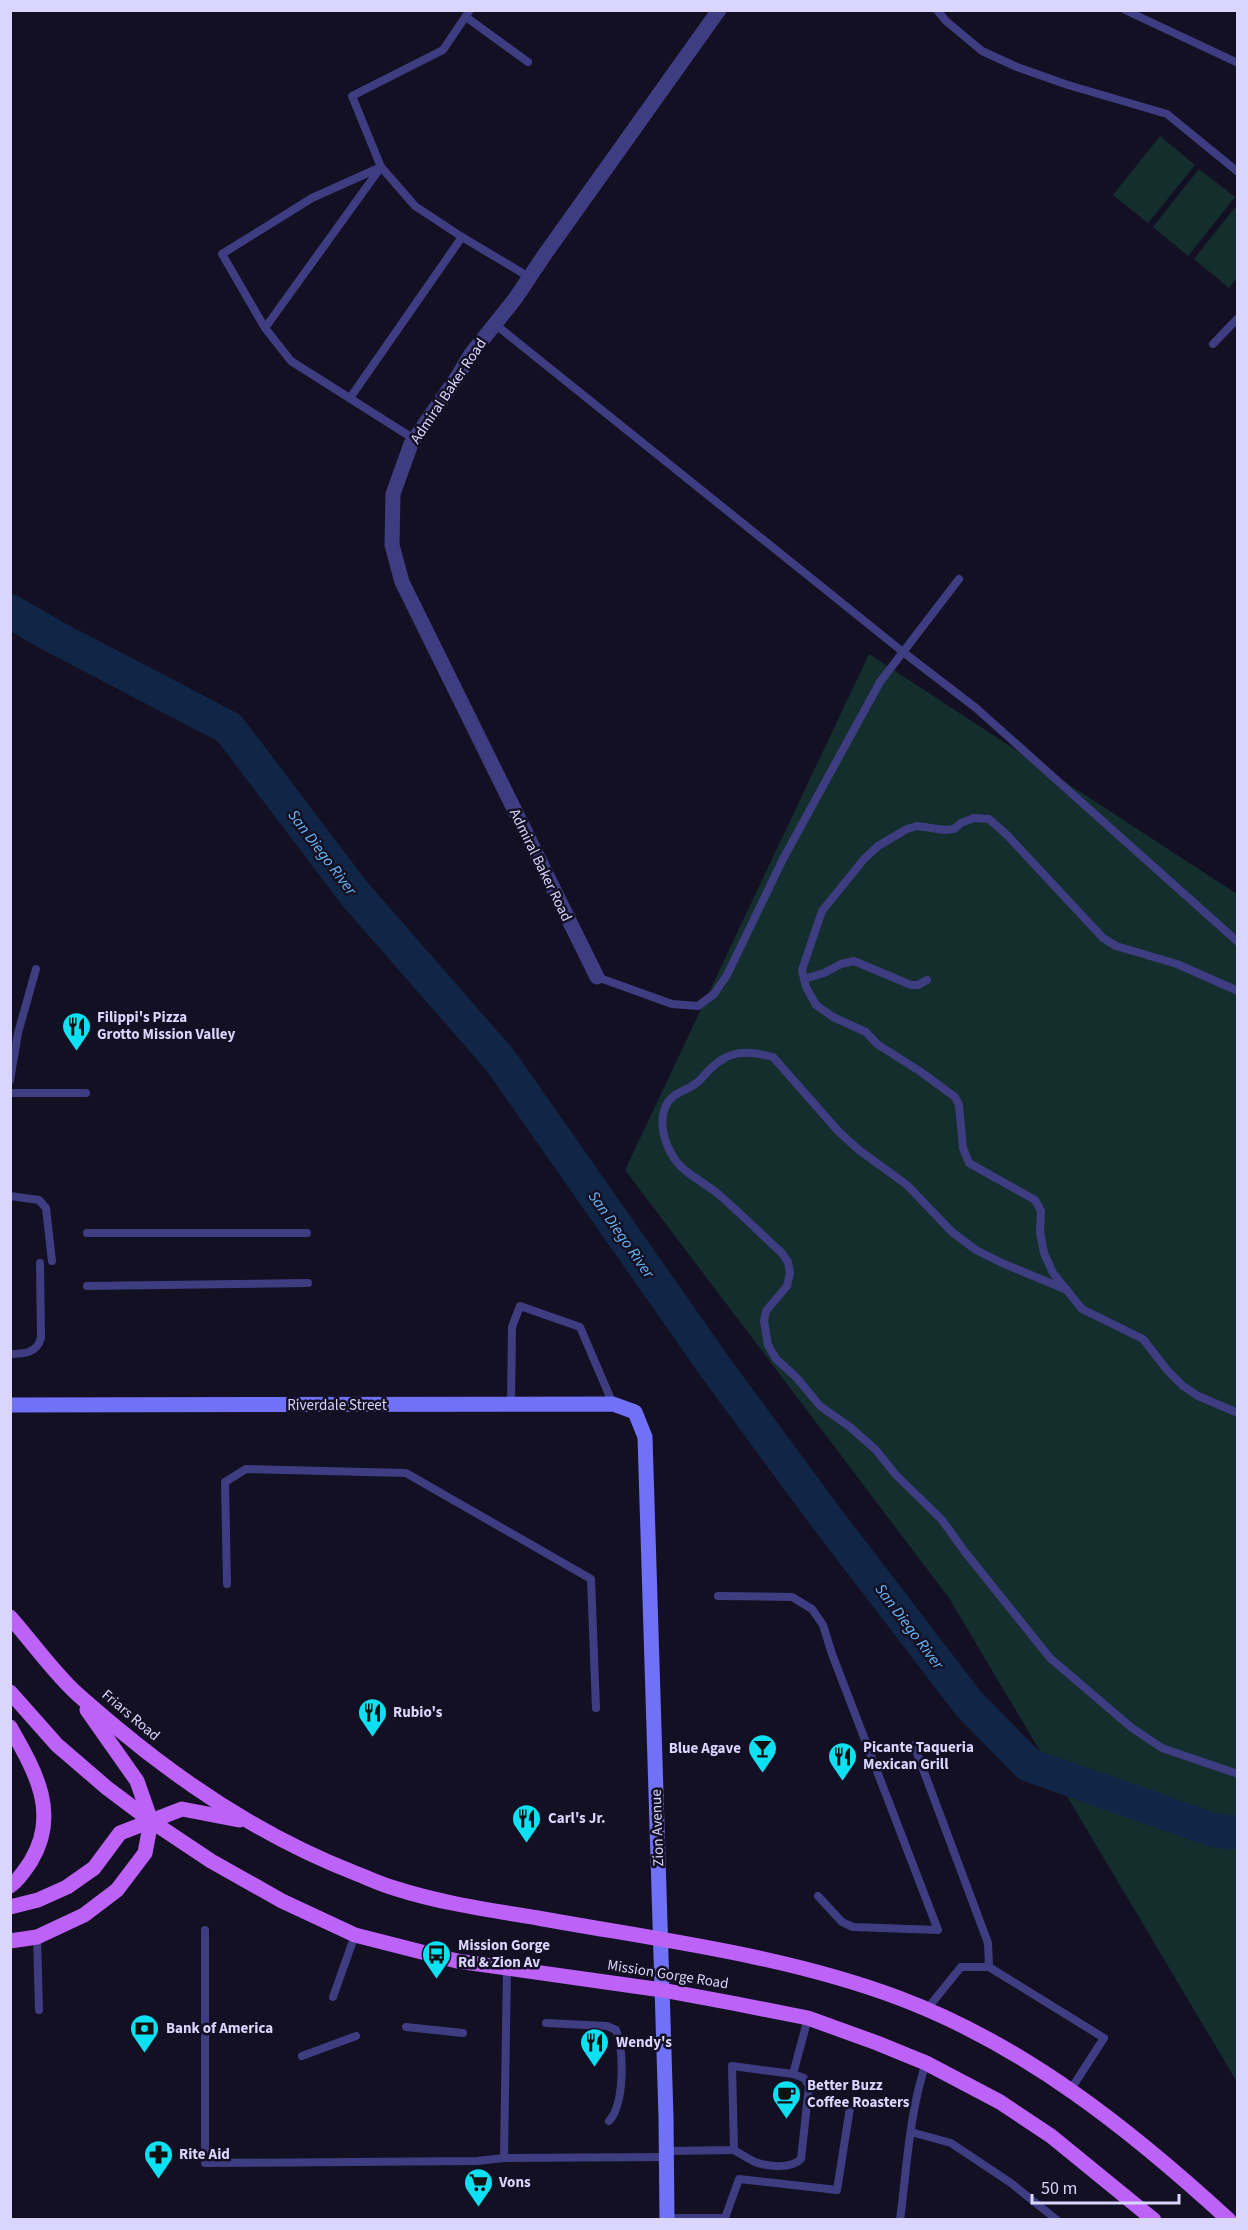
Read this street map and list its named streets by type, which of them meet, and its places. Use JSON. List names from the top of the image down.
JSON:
{
  "streets": {
    "main road": ["Friars Road", "Mission Gorge Road"],
    "street": ["Admiral Baker Road", "Riverdale Street", "Zion Avenue"]
  },
  "crossings": [
    ["Riverdale Street", "Zion Avenue"],
    ["Friars Road", "Mission Gorge Road"],
    ["Zion Avenue", "Mission Gorge Road"]
  ],
  "water": ["San Diego River"],
  "places": {
    "restaurant": [
      "Filippi's Pizza Grotto Mission Valley",
      "Rubio's",
      "Picante Taqueria Mexican Grill",
      "Carl's Jr.",
      "Wendy's"
    ],
    "bar": ["Blue Agave"],
    "bus stop": ["Mission Gorge Rd & Zion Av"],
    "bank": ["Bank of America"],
    "cafe": ["Better Buzz Coffee Roasters"],
    "pharmacy": ["Rite Aid"],
    "supermarket": ["Vons"]
  },
  "scale_bar": "50 m"
}
